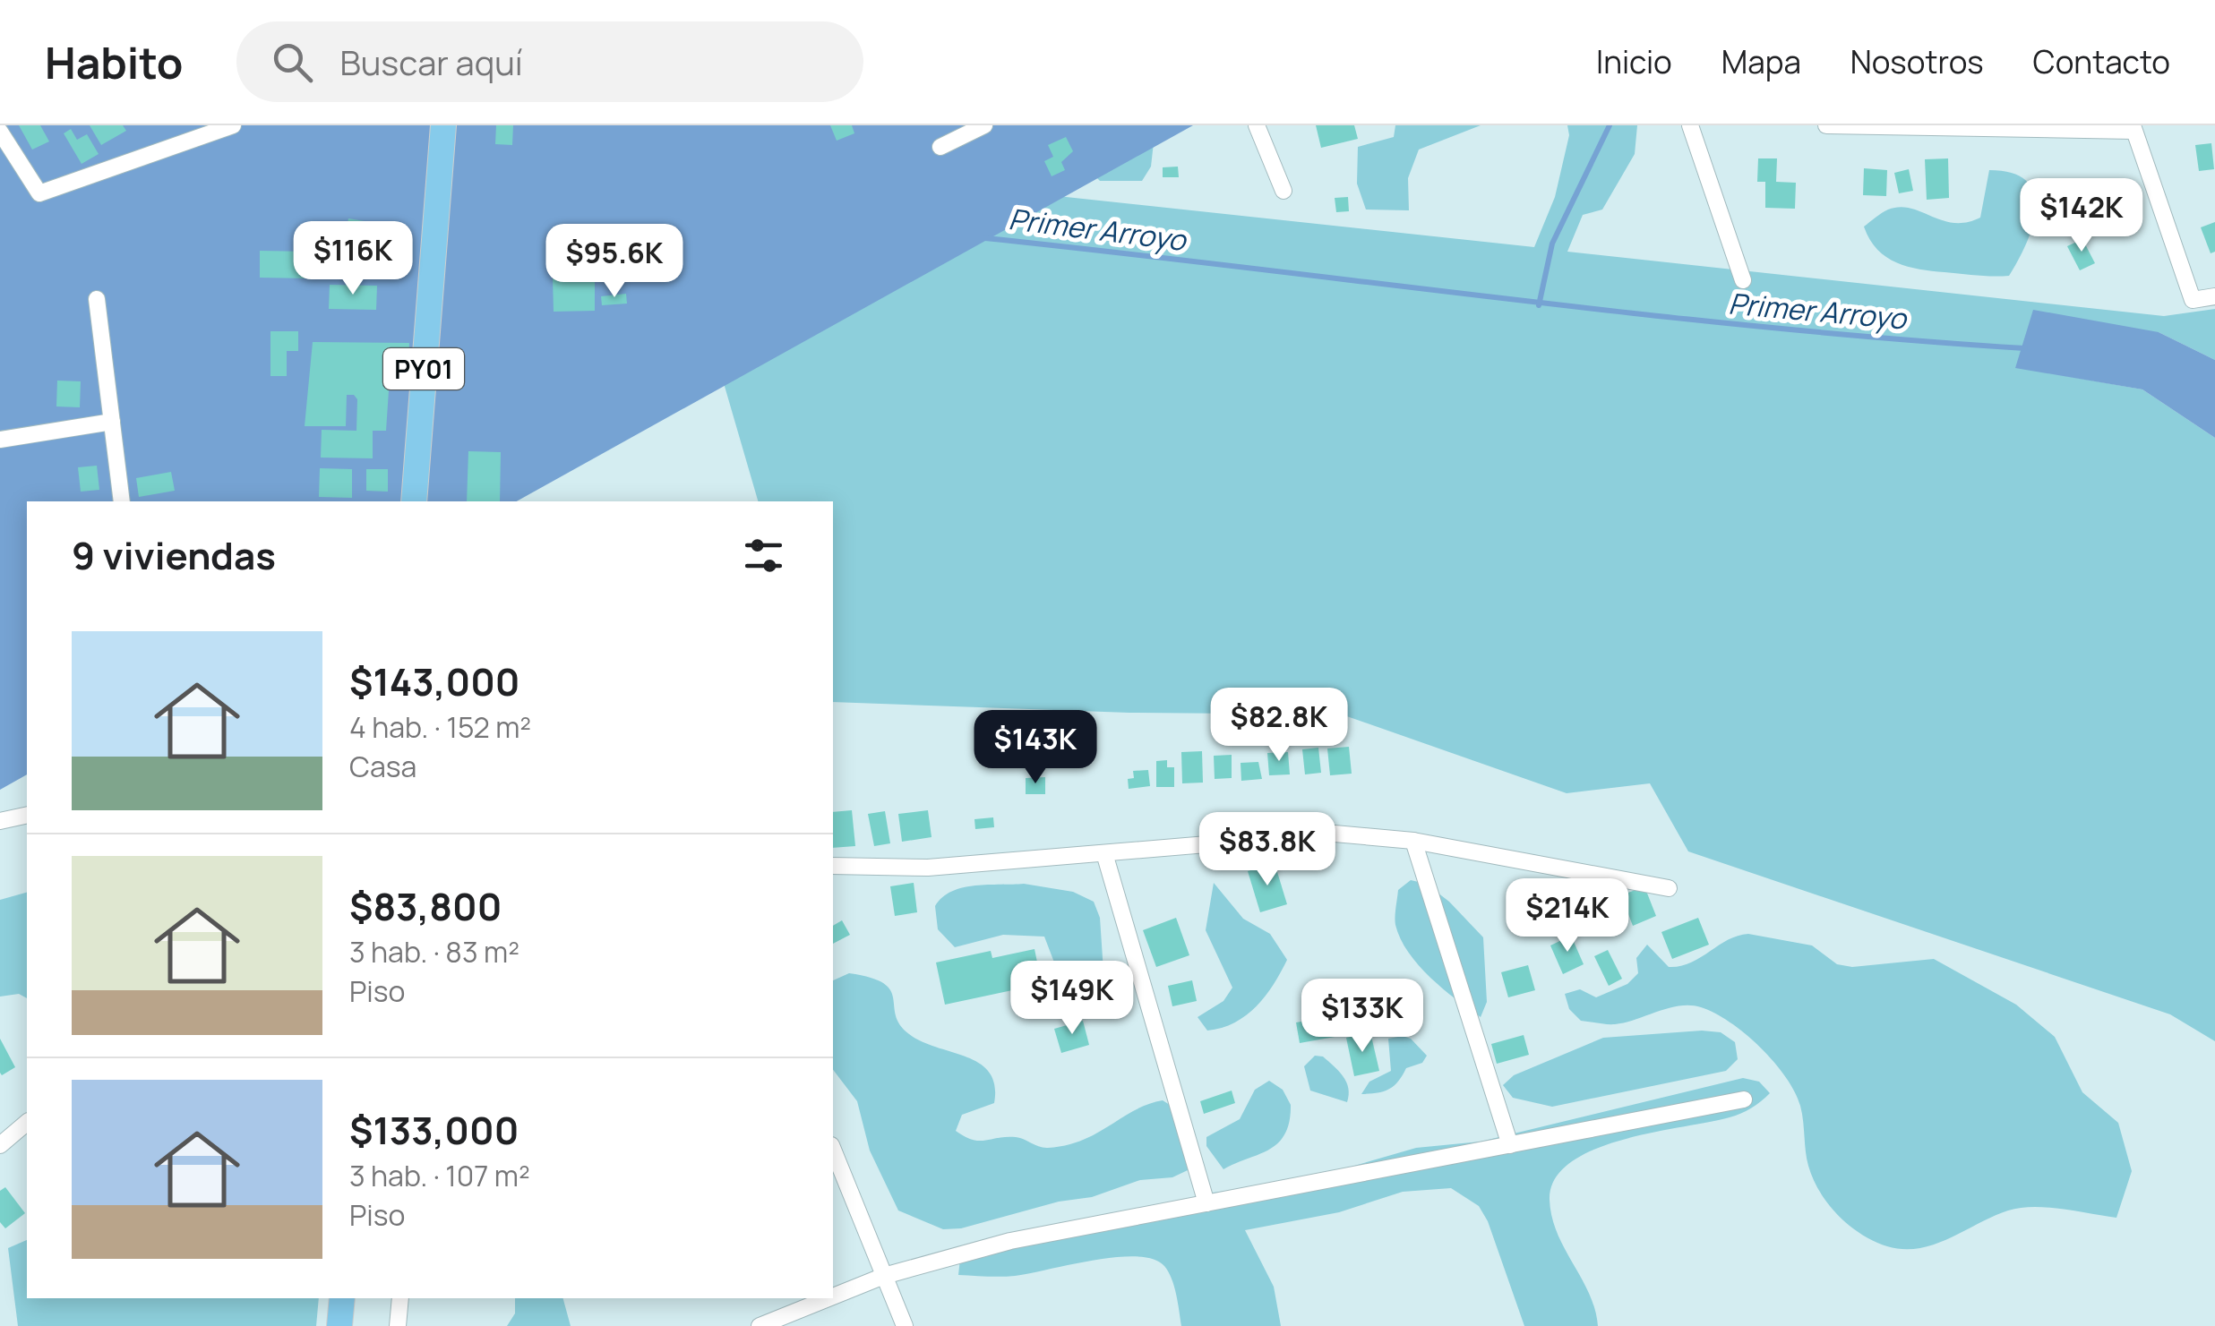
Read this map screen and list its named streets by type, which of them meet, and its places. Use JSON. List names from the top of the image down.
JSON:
{
  "streets": {
    "highway": ["PY01"]
  },
  "water": ["Primer Arroyo"],
  "page": {
    "header": "Habito",
    "search": "Buscar aquí",
    "nav": [
      "Inicio",
      "Mapa",
      "Nosotros",
      "Contacto"
    ],
    "price": [
      "$142K",
      "$116K",
      "$95.6K",
      "$82.8K",
      "$143K",
      "$83.8K",
      "$214K",
      "$149K",
      "$133K"
    ],
    "heading": "9 viviendas",
    "list": [
      {
        "name": "$143,000",
        "note": "4 hab. · 152 m² · Casa"
      },
      {
        "name": "$83,800",
        "note": "3 hab. · 83 m² · Piso"
      },
      {
        "name": "$133,000",
        "note": "3 hab. · 107 m² · Piso"
      }
    ]
  }
}
